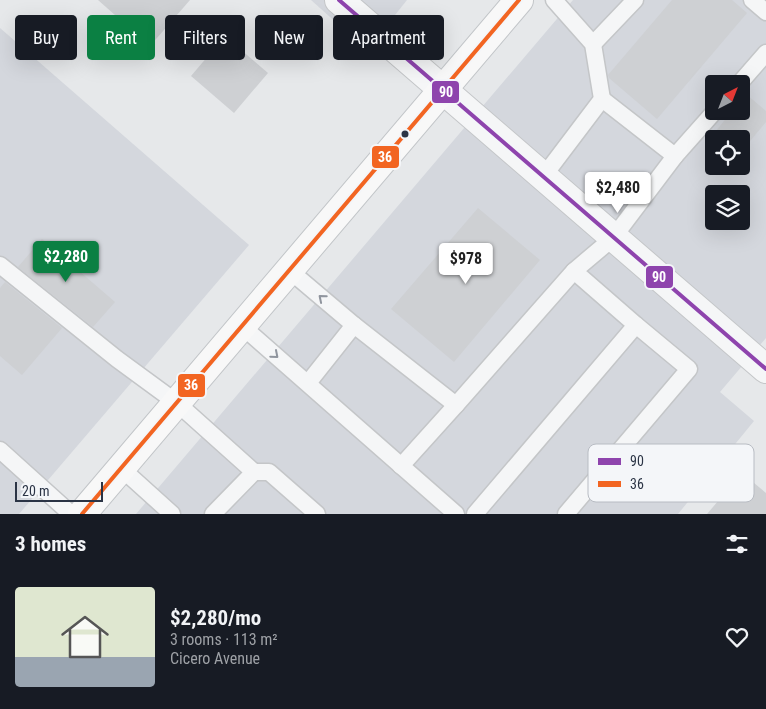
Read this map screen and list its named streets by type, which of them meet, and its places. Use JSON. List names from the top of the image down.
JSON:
{
  "lines": ["transit line 90", "transit line 36"],
  "legend": ["90", "36"],
  "scale_bar": "20 m",
  "north": "top right",
  "page": {
    "chip": [
      "Buy",
      "Rent",
      "Filters",
      "New",
      "Apartment"
    ],
    "price": ["$2,480", "$2,280", "$978"],
    "scale": "20 m",
    "heading": "3 homes",
    "list": [
      {
        "name": "$2,280/mo",
        "note": "3 rooms · 113 m² · Cicero Avenue"
      }
    ]
  }
}
